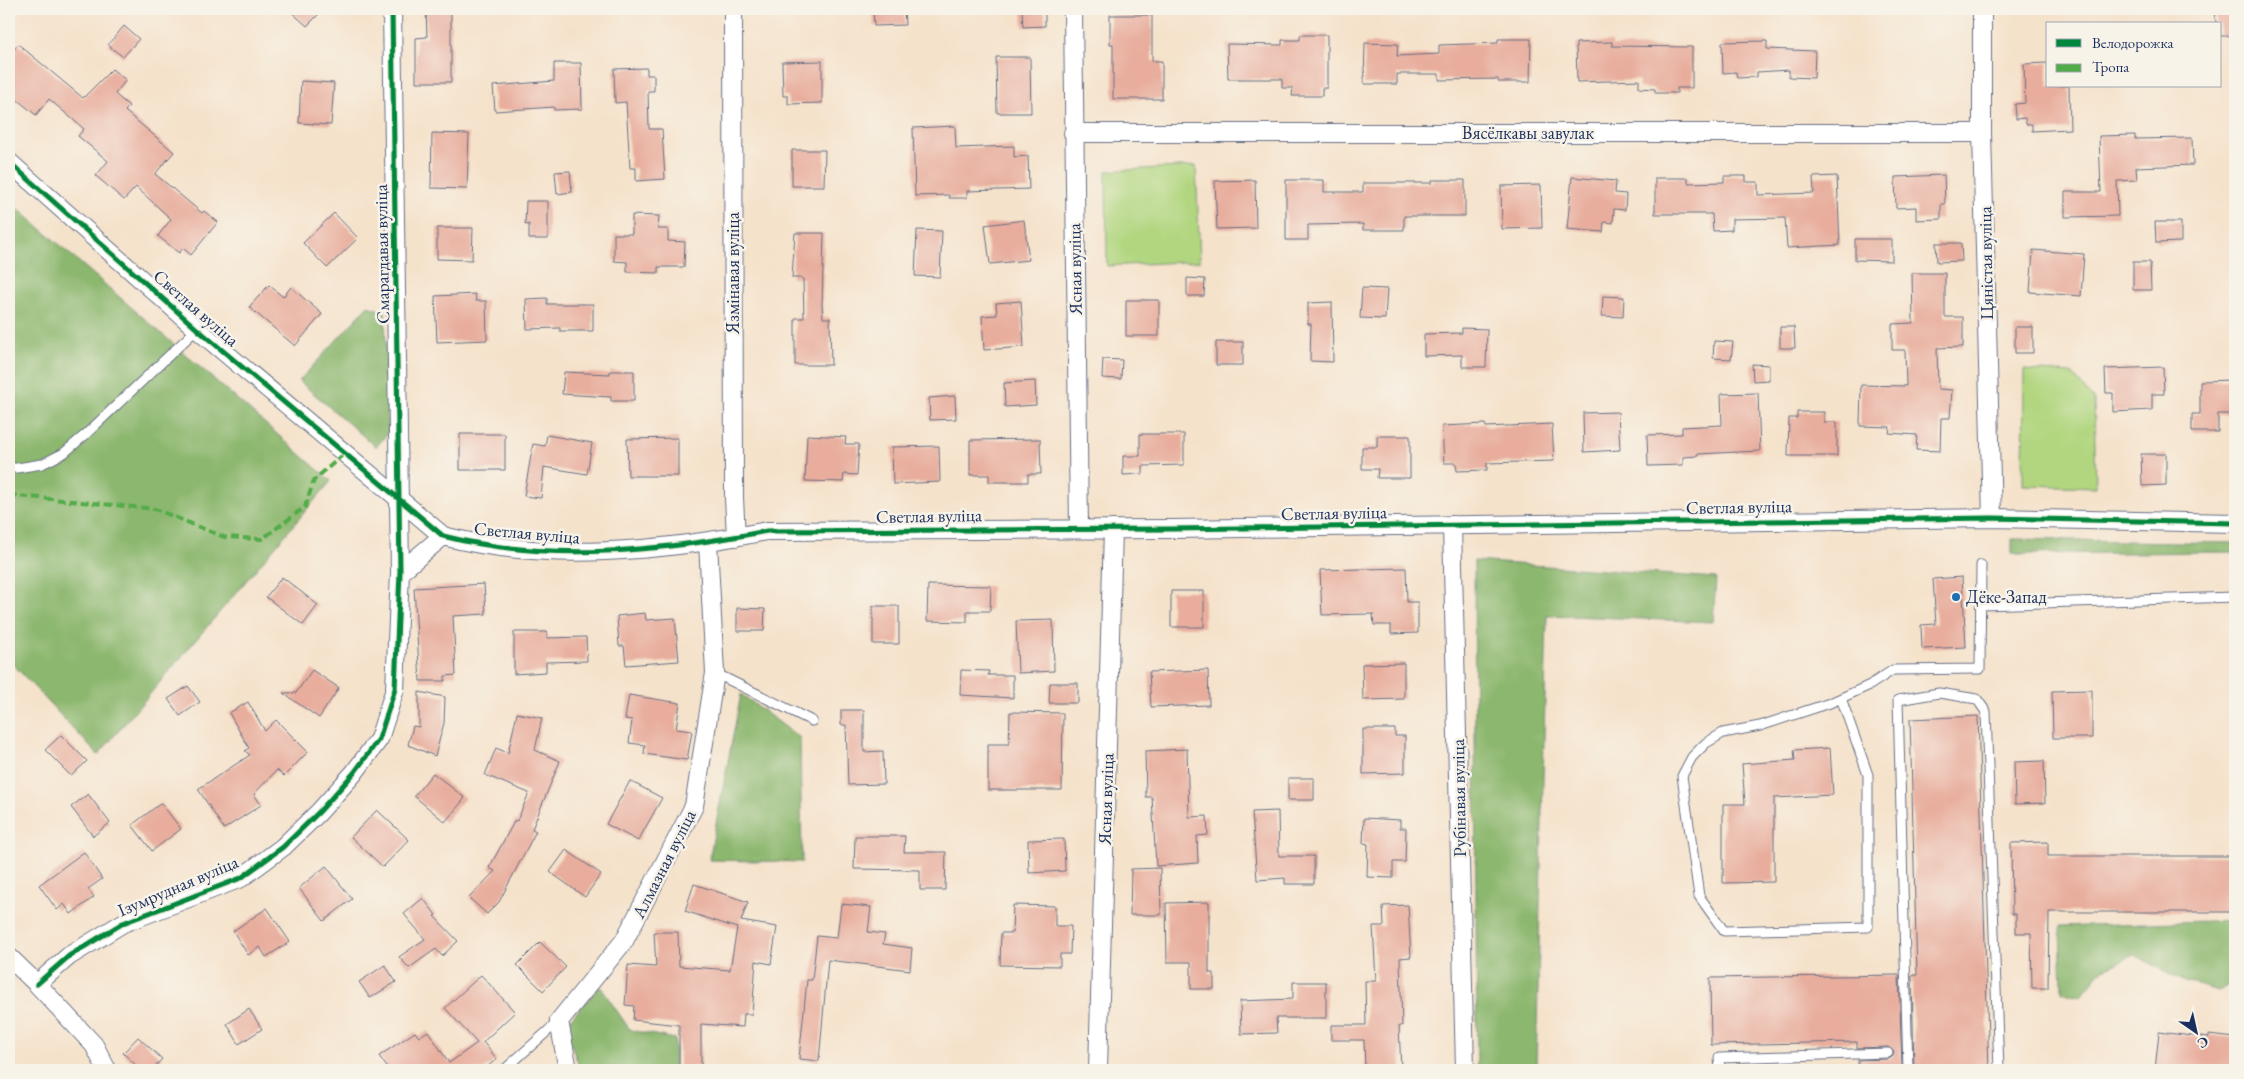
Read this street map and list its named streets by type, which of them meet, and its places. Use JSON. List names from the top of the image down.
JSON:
{
  "streets": {
    "street": [
      "Вясёлкавы завулак",
      "Смарагдавая вуліца",
      "Цяністая вуліца",
      "Ясная вуліца",
      "Язмінавая вуліца",
      "Светлая вуліца",
      "Рубінавая вуліца",
      "Алмазная вуліца",
      "Ізумрудная вуліца"
    ]
  },
  "crossings": [
    ["Вясёлкавы завулак", "Цяністая вуліца"],
    ["Вясёлкавы завулак", "Ясная вуліца"],
    ["Смарагдавая вуліца", "Светлая вуліца"],
    ["Смарагдавая вуліца", "Ізумрудная вуліца"],
    ["Цяністая вуліца", "Светлая вуліца"],
    ["Ясная вуліца", "Светлая вуліца"],
    ["Язмінавая вуліца", "Светлая вуліца"],
    ["Светлая вуліца", "Рубінавая вуліца"],
    ["Светлая вуліца", "Алмазная вуліца"],
    ["Светлая вуліца", "Ізумрудная вуліца"]
  ],
  "places": ["Дёке-Запад"],
  "legend": ["Велодорожка", "Тропа"],
  "north": "bottom right"
}
